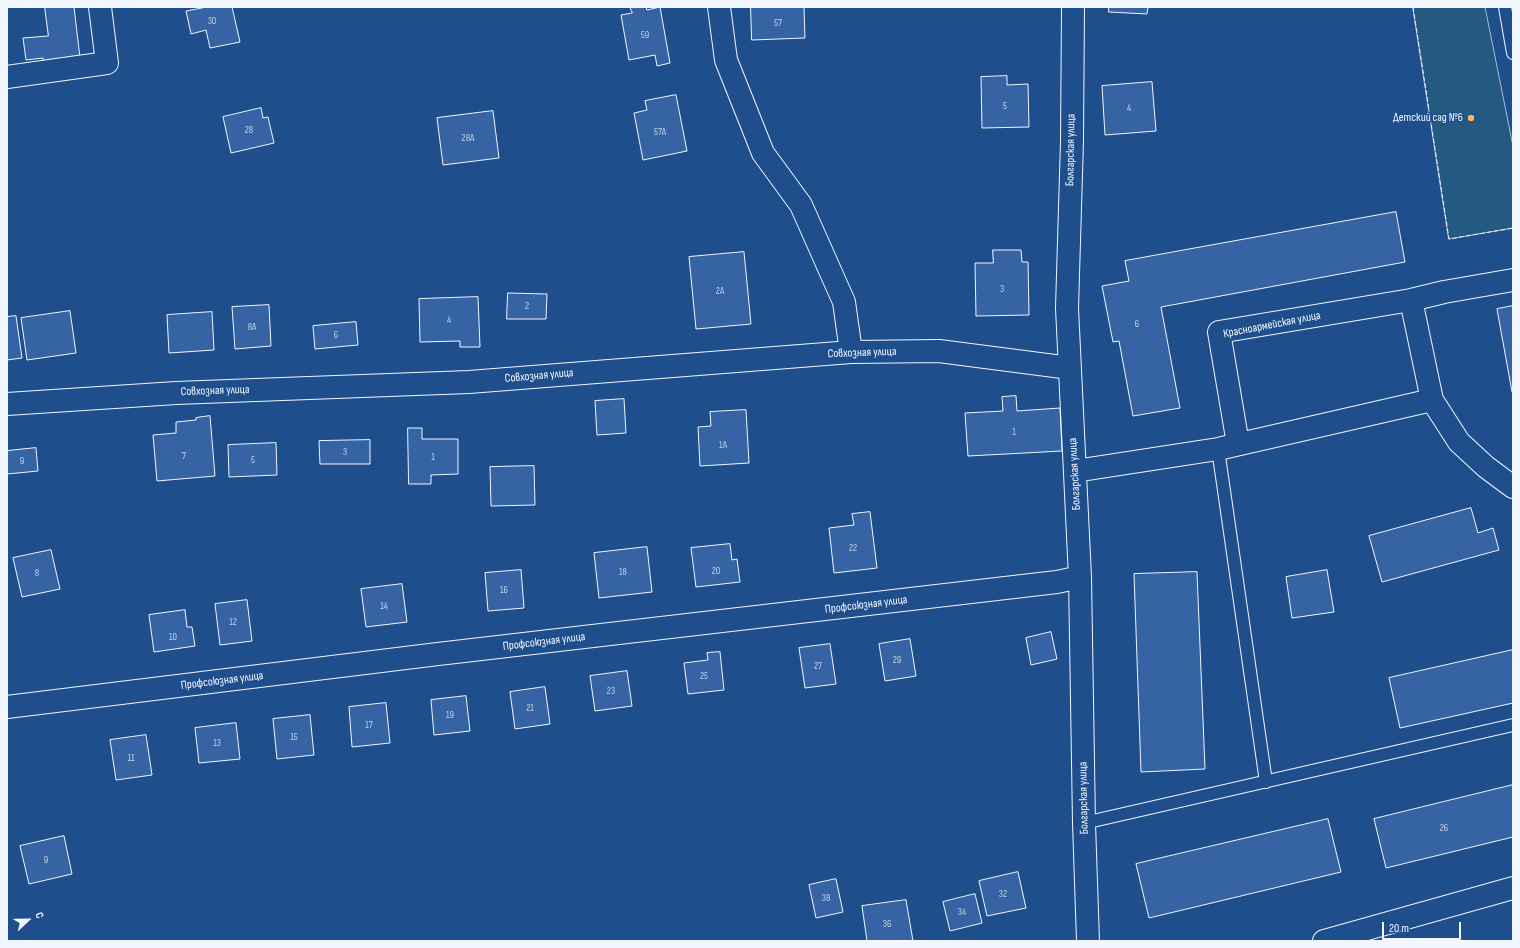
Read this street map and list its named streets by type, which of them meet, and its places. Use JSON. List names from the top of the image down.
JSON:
{
  "streets": {
    "street": [
      "Болгарская улица",
      "Красноармейская улица",
      "Совхозная улица",
      "Профсоюзная улица"
    ]
  },
  "crossings": [
    ["Болгарская улица", "Совхозная улица"],
    ["Болгарская улица", "Профсоюзная улица"]
  ],
  "places": ["Детский сад №6"],
  "house_numbers": [
    "30",
    "57",
    "59",
    "5",
    "4",
    "28",
    "57А",
    "28А",
    "3",
    "2А",
    "2",
    "4",
    "6",
    "8А",
    "6",
    "1",
    "1А",
    "3",
    "7",
    "1",
    "5",
    "9",
    "22",
    "20",
    "18",
    "8",
    "16",
    "14",
    "12",
    "10",
    "29",
    "27",
    "25",
    "23",
    "21",
    "19",
    "17",
    "15",
    "13",
    "11",
    "26",
    "9",
    "32",
    "38",
    "34",
    "36"
  ],
  "scale_bar": "20 m",
  "north": "right"
}
